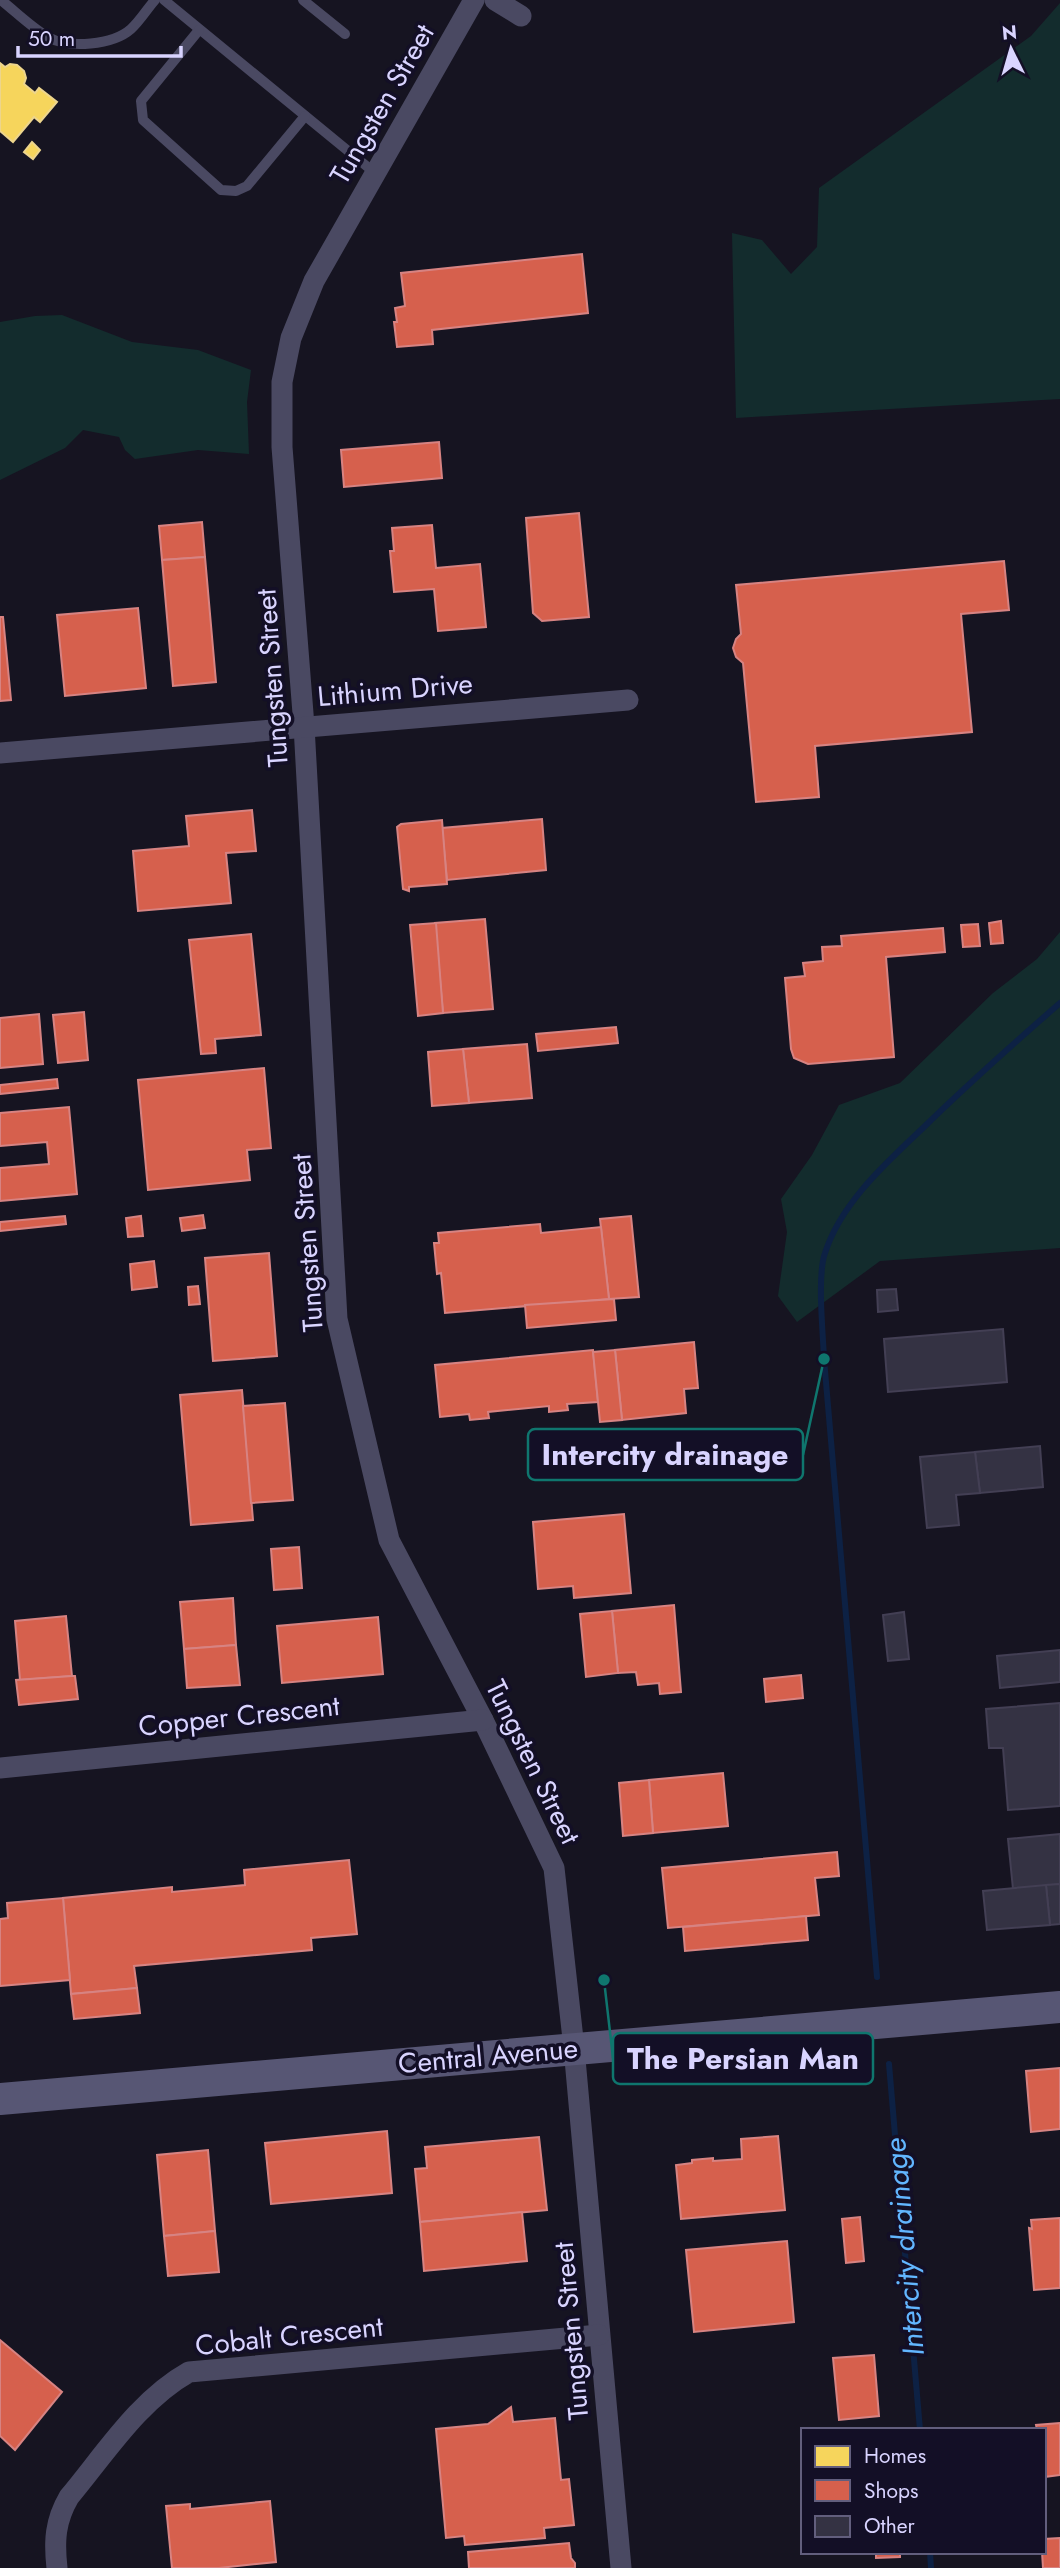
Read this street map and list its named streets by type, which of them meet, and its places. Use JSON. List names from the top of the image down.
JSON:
{
  "streets": {
    "main road": ["Central Avenue"],
    "street": [
      "Tungsten Street",
      "Lithium Drive",
      "Copper Crescent",
      "Cobalt Crescent"
    ]
  },
  "crossings": [
    ["Tungsten Street", "Lithium Drive"],
    ["Tungsten Street", "Copper Crescent"],
    ["Tungsten Street", "Central Avenue"],
    ["Tungsten Street", "Cobalt Crescent"]
  ],
  "water": ["Intercity drainage"],
  "places": ["Intercity drainage", "The Persian Man"],
  "legend": ["Homes", "Shops", "Other"],
  "scale_bar": "50 m",
  "north": "top"
}
